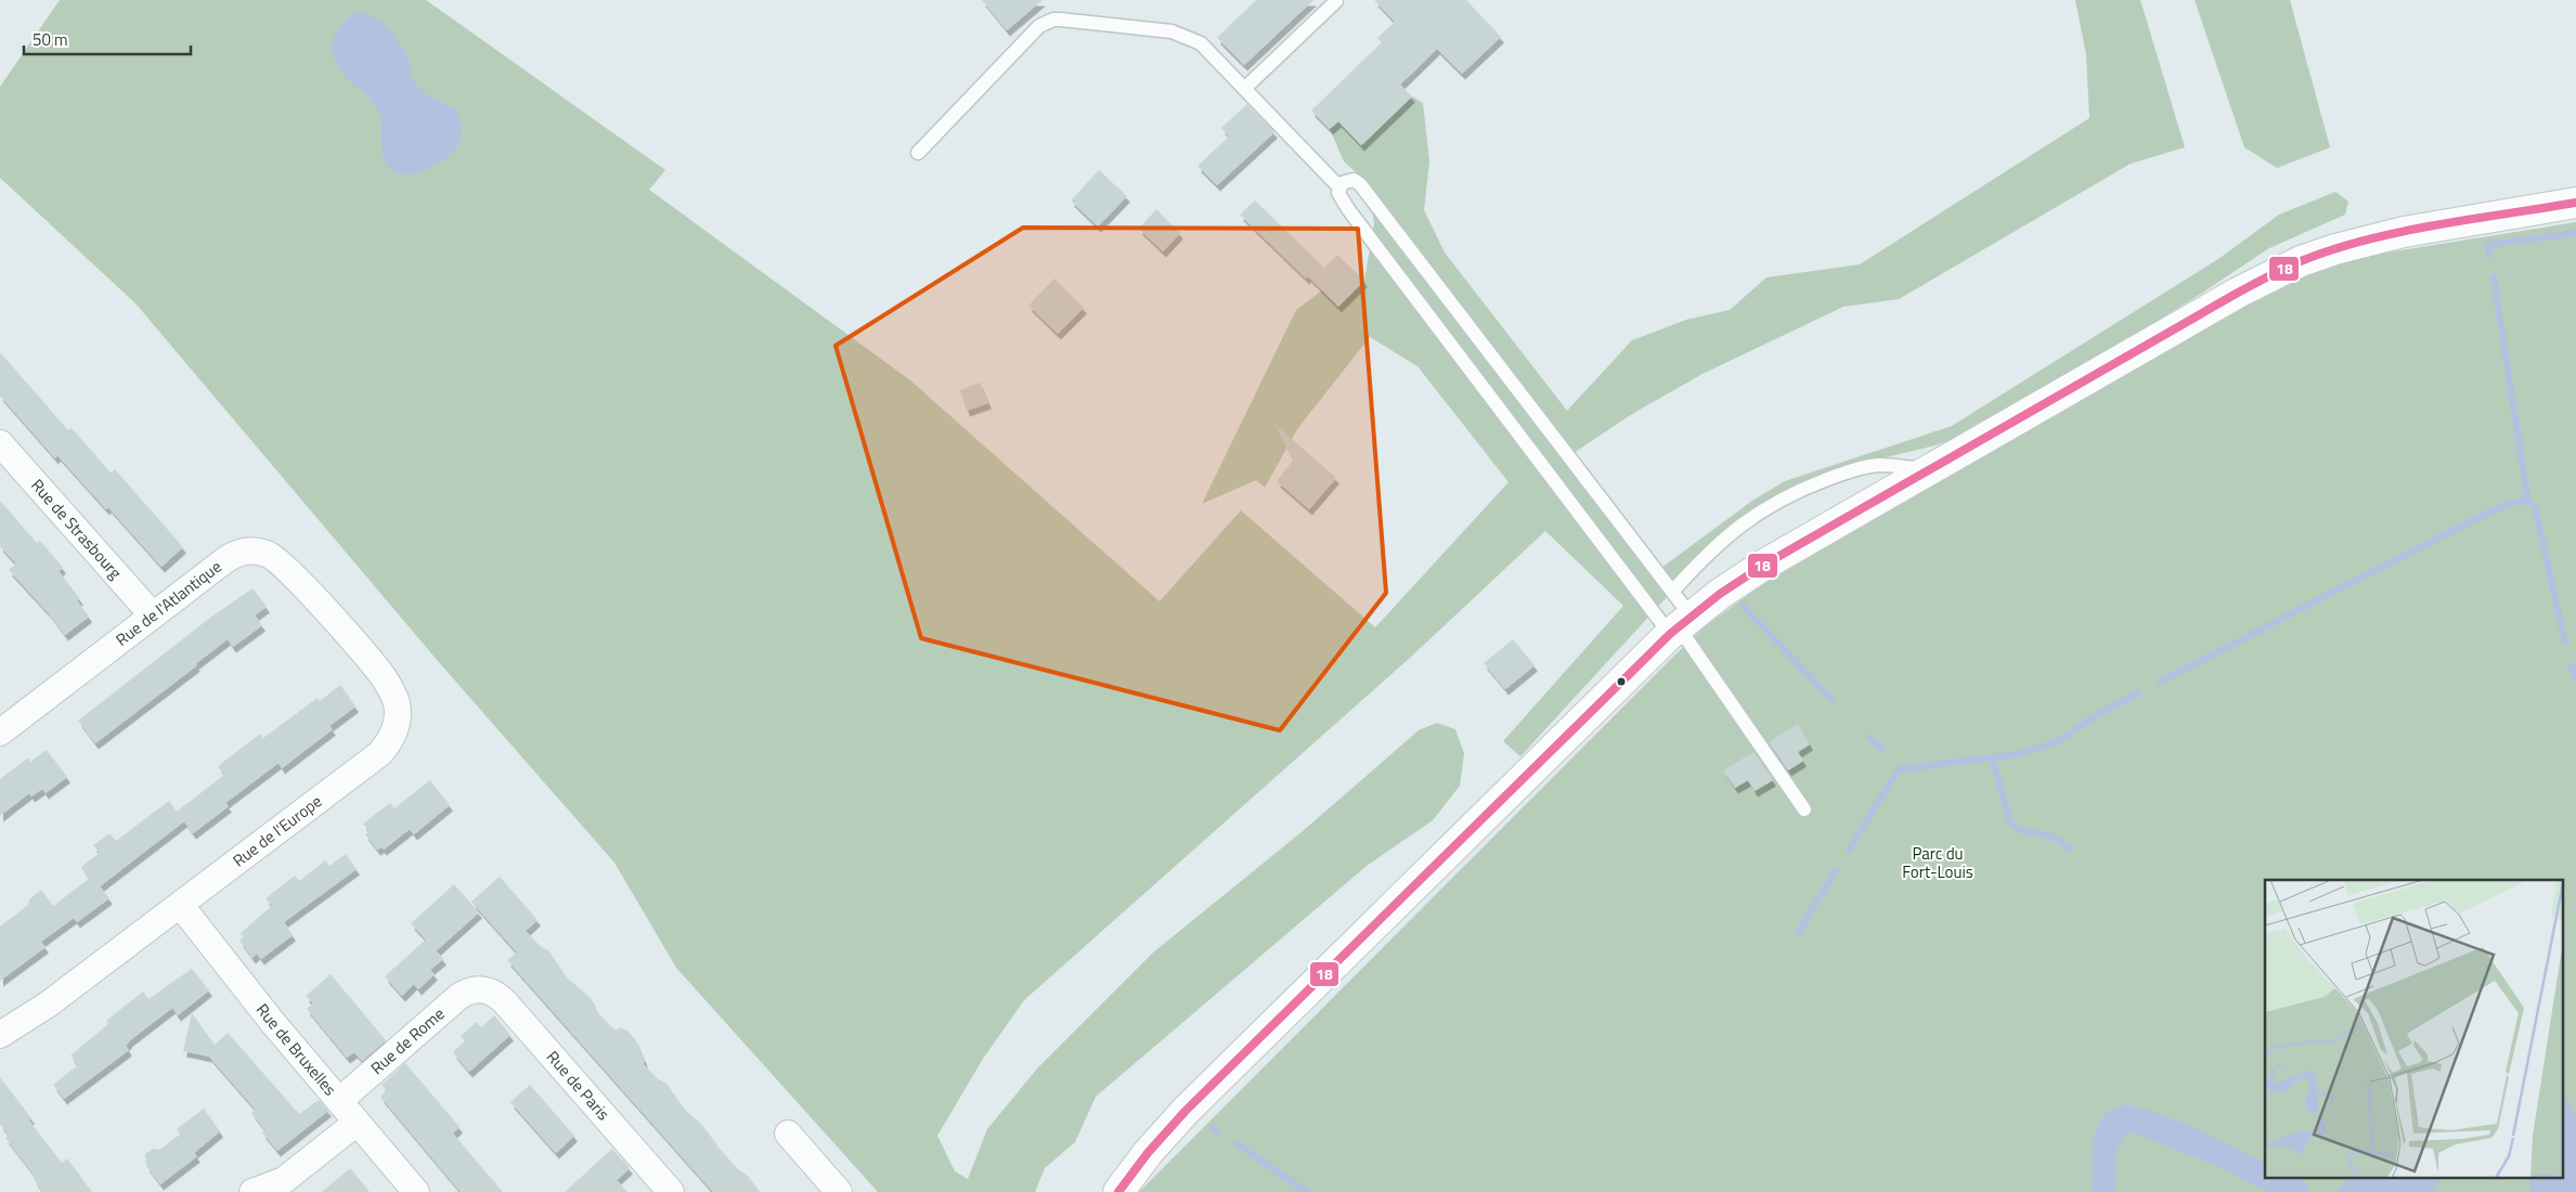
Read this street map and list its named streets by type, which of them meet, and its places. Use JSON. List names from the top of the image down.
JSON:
{
  "streets": {
    "street": [
      "Rue de Strasbourg",
      "Rue de l'Atlantique",
      "Rue de l'Europe",
      "Rue de Rome",
      "Rue de Bruxelles",
      "Rue de Paris"
    ]
  },
  "crossings": [
    ["Rue de Strasbourg", "Rue de l'Atlantique"],
    ["Rue de l'Atlantique", "Rue de l'Europe"],
    ["Rue de l'Europe", "Rue de Bruxelles"],
    ["Rue de Rome", "Rue de Bruxelles"],
    ["Rue de Rome", "Rue de Paris"]
  ],
  "parks": ["Parc du Fort-Louis"],
  "lines": ["transit line 18"],
  "scale_bar": "50 m"
}
